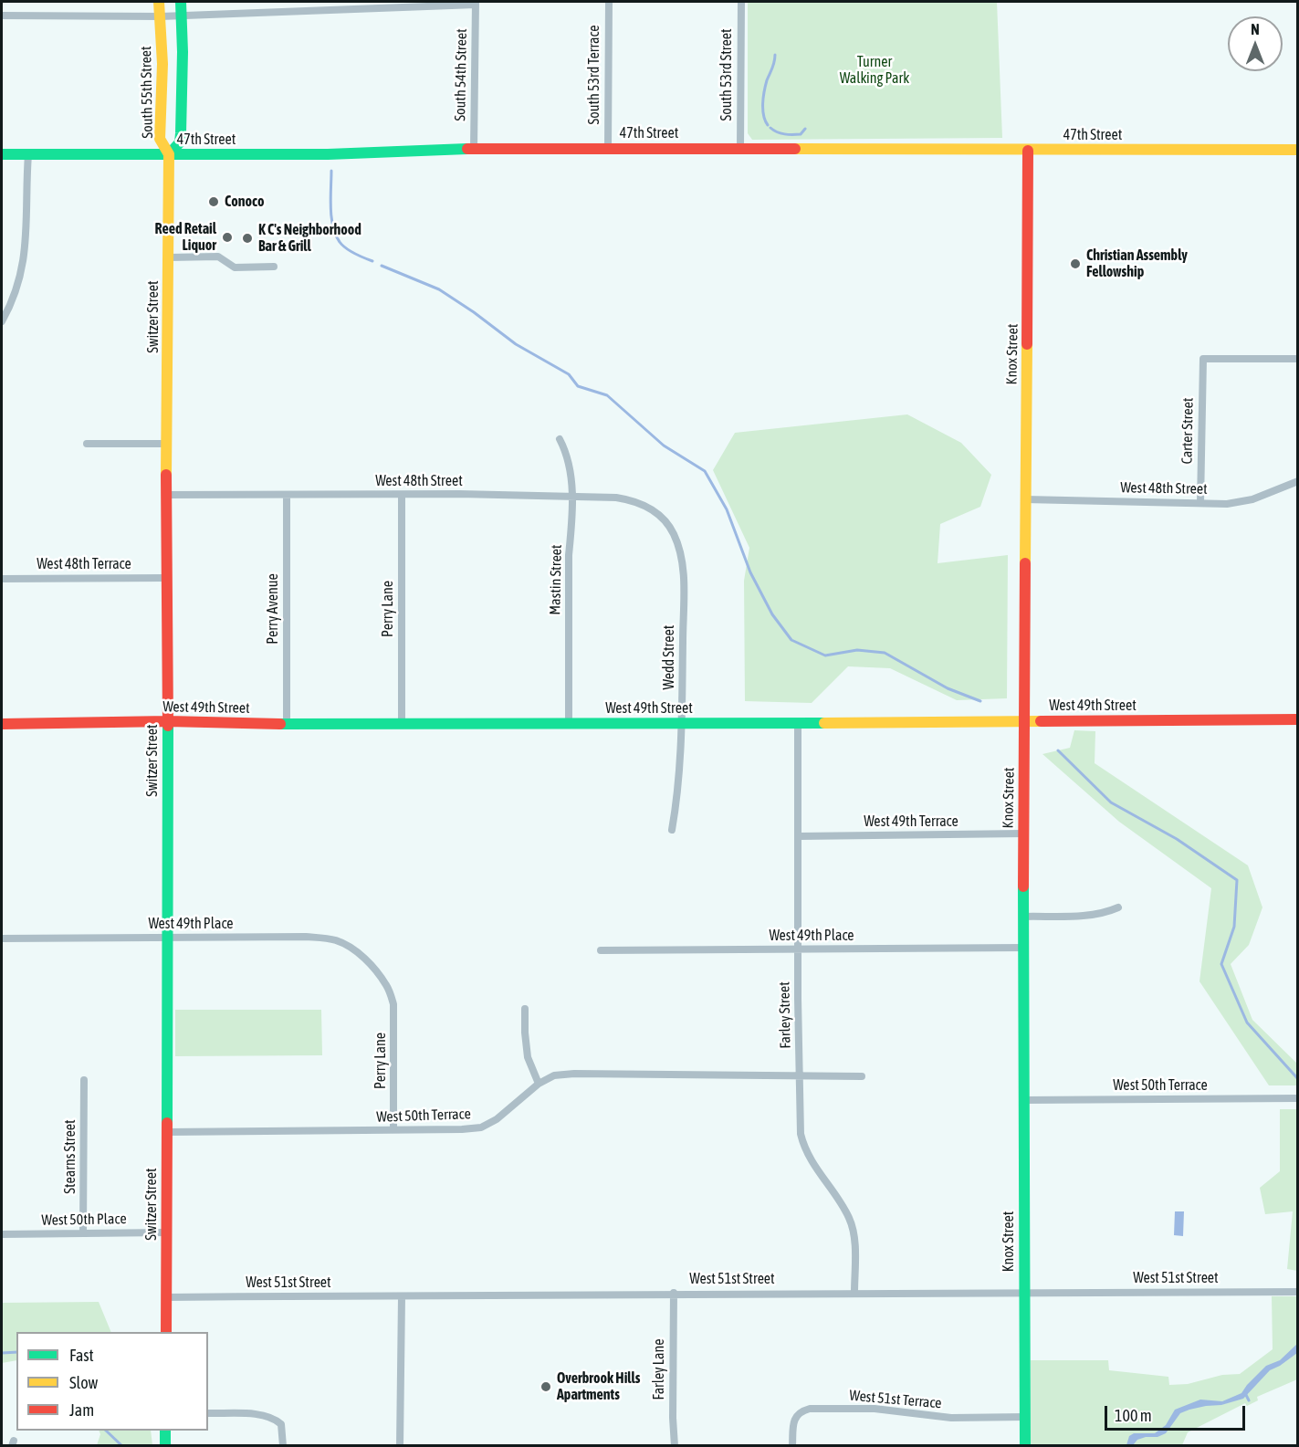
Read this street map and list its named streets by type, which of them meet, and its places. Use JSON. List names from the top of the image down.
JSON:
{
  "streets": {
    "street": [
      "South 54th Street",
      "South 53rd Terrace",
      "South 53rd Street",
      "South 55th Street",
      "47th Street",
      "Switzer Street",
      "Knox Street",
      "Carter Street",
      "West 48th Street",
      "West 48th Terrace",
      "Mastin Street",
      "Perry Avenue",
      "Perry Lane",
      "Wedd Street",
      "West 49th Street",
      "West 49th Terrace",
      "West 49th Place",
      "Farley Street",
      "West 50th Terrace",
      "Stearns Street",
      "West 50th Place",
      "West 51st Street",
      "Farley Lane",
      "West 51st Terrace"
    ]
  },
  "crossings": [
    ["South 54th Street", "47th Street"],
    ["South 53rd Terrace", "47th Street"],
    ["South 53rd Street", "47th Street"],
    ["South 55th Street", "47th Street"],
    ["South 55th Street", "Switzer Street"],
    ["47th Street", "Switzer Street"],
    ["47th Street", "Knox Street"],
    ["Switzer Street", "West 48th Street"],
    ["Switzer Street", "West 48th Terrace"],
    ["Switzer Street", "West 49th Street"],
    ["Switzer Street", "West 49th Place"],
    ["Switzer Street", "West 50th Terrace"],
    ["Switzer Street", "West 50th Place"],
    ["Switzer Street", "West 51st Street"],
    ["Knox Street", "West 48th Street"],
    ["Knox Street", "West 49th Street"],
    ["Knox Street", "West 49th Terrace"],
    ["Knox Street", "West 49th Place"],
    ["Knox Street", "West 50th Terrace"],
    ["Knox Street", "West 51st Street"],
    ["Knox Street", "West 51st Terrace"],
    ["Carter Street", "West 48th Street"],
    ["West 48th Street", "Mastin Street"],
    ["West 48th Street", "Perry Avenue"],
    ["West 48th Street", "Perry Lane"],
    ["West 48th Street", "Wedd Street"],
    ["Mastin Street", "West 49th Street"],
    ["Perry Avenue", "West 49th Street"],
    ["Perry Lane", "West 49th Street"],
    ["Perry Lane", "West 49th Place"],
    ["Perry Lane", "West 50th Terrace"],
    ["Wedd Street", "West 49th Street"],
    ["West 49th Street", "Farley Street"],
    ["West 49th Terrace", "Farley Street"],
    ["West 49th Place", "Farley Street"],
    ["Farley Street", "West 50th Terrace"],
    ["Farley Street", "West 51st Street"],
    ["Stearns Street", "West 50th Place"],
    ["West 51st Street", "Farley Lane"]
  ],
  "parks": ["Turner Walking Park"],
  "places": [
    "Conoco",
    "Reed Retail Liquor",
    "K C's Neighborhood Bar & Grill",
    "Christian Assembly Fellowship",
    "Overbrook Hills Apartments"
  ],
  "legend": ["Fast", "Slow", "Jam"],
  "scale_bar": "100 m",
  "north": "top"
}
